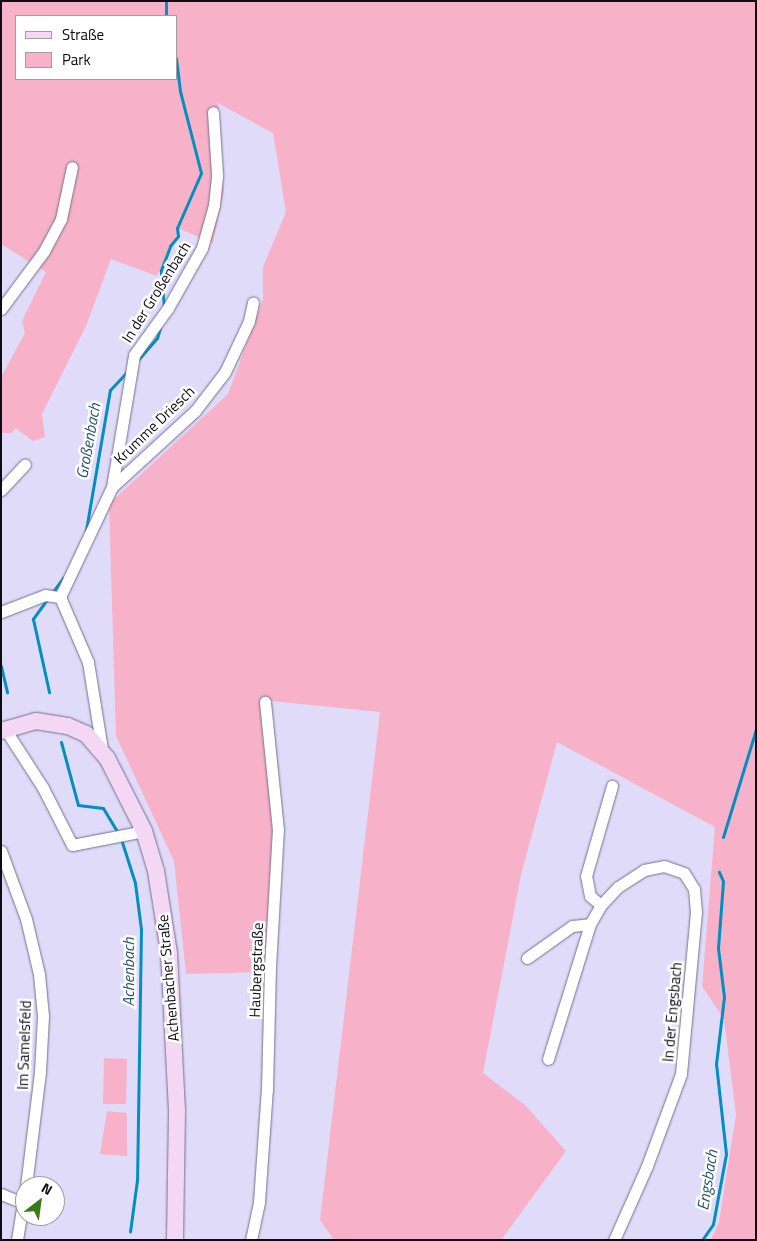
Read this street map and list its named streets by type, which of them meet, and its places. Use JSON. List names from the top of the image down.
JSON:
{
  "streets": {
    "main road": ["Achenbacher Straße"],
    "street": [
      "In der Großenbach",
      "Krumme Driesch",
      "Haubergstraße",
      "In der Engsbach",
      "Im Samelsfeld"
    ]
  },
  "crossings": [
    ["In der Großenbach", "Krumme Driesch"]
  ],
  "water": ["Großenbach", "Achenbach", "Engsbach"],
  "legend": ["Straße", "Park"],
  "north": "top right"
}
